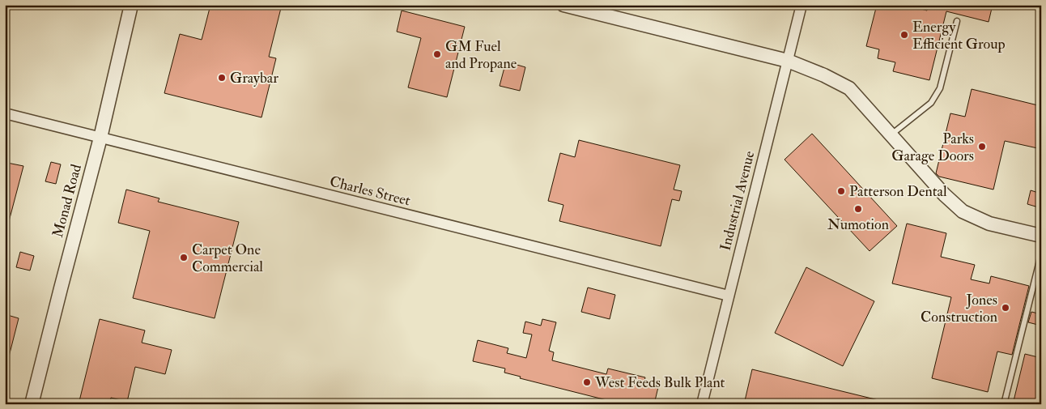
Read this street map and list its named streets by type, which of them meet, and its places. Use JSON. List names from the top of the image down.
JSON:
{
  "streets": {
    "street": ["Charles Street", "Monad Road", "Industrial Avenue"]
  },
  "crossings": [
    ["Charles Street", "Monad Road"],
    ["Charles Street", "Industrial Avenue"]
  ],
  "places": [
    "Energy Efficient Group",
    "GM Fuel and Propane",
    "Graybar",
    "Parks Garage Doors",
    "Patterson Dental",
    "Numotion",
    "Carpet One Commercial",
    "Jones Construction",
    "West Feeds Bulk Plant"
  ]
}
